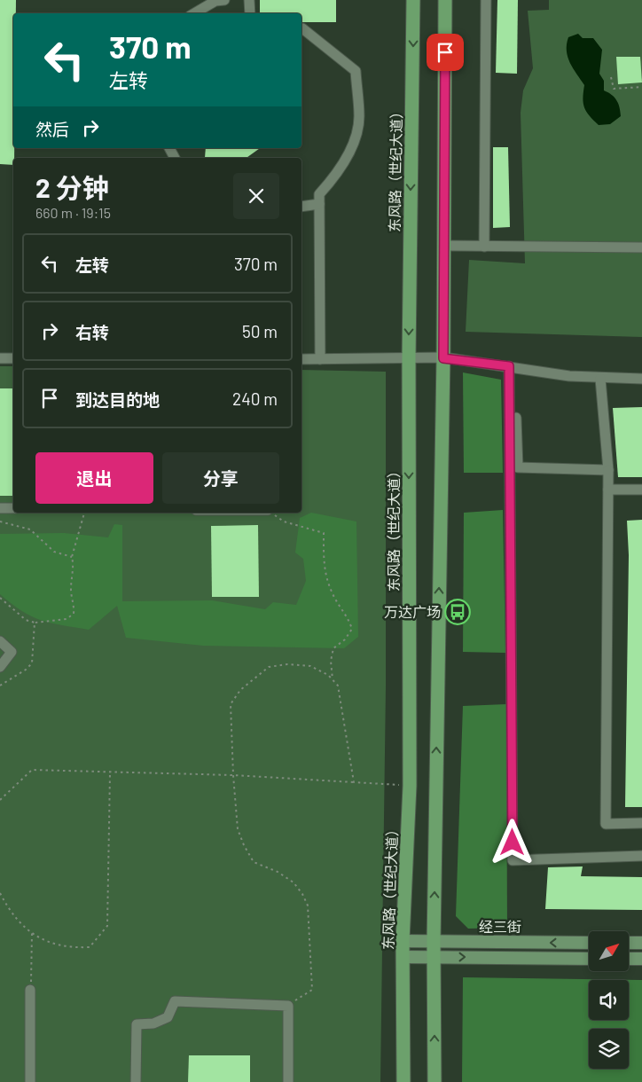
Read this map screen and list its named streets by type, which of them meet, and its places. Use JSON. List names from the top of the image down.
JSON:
{
  "streets": {
    "highway": ["东风路（世纪大道）"],
    "main road": ["经三街"]
  },
  "crossings": [
    ["东风路（世纪大道）", "经三街"]
  ],
  "places": {
    "bus stop": ["万达广场"]
  },
  "north": "top right",
  "page": {
    "turn": ["370 m", "左转"],
    "then": "然后",
    "heading": ["2 分钟", "660 m · 19:15"],
    "list": [
      {
        "name": "左转",
        "value": "370 m"
      },
      {
        "name": "右转",
        "value": "50 m"
      },
      {
        "name": "到达目的地",
        "value": "240 m"
      }
    ],
    "buttons": ["退出", "分享"]
  }
}
